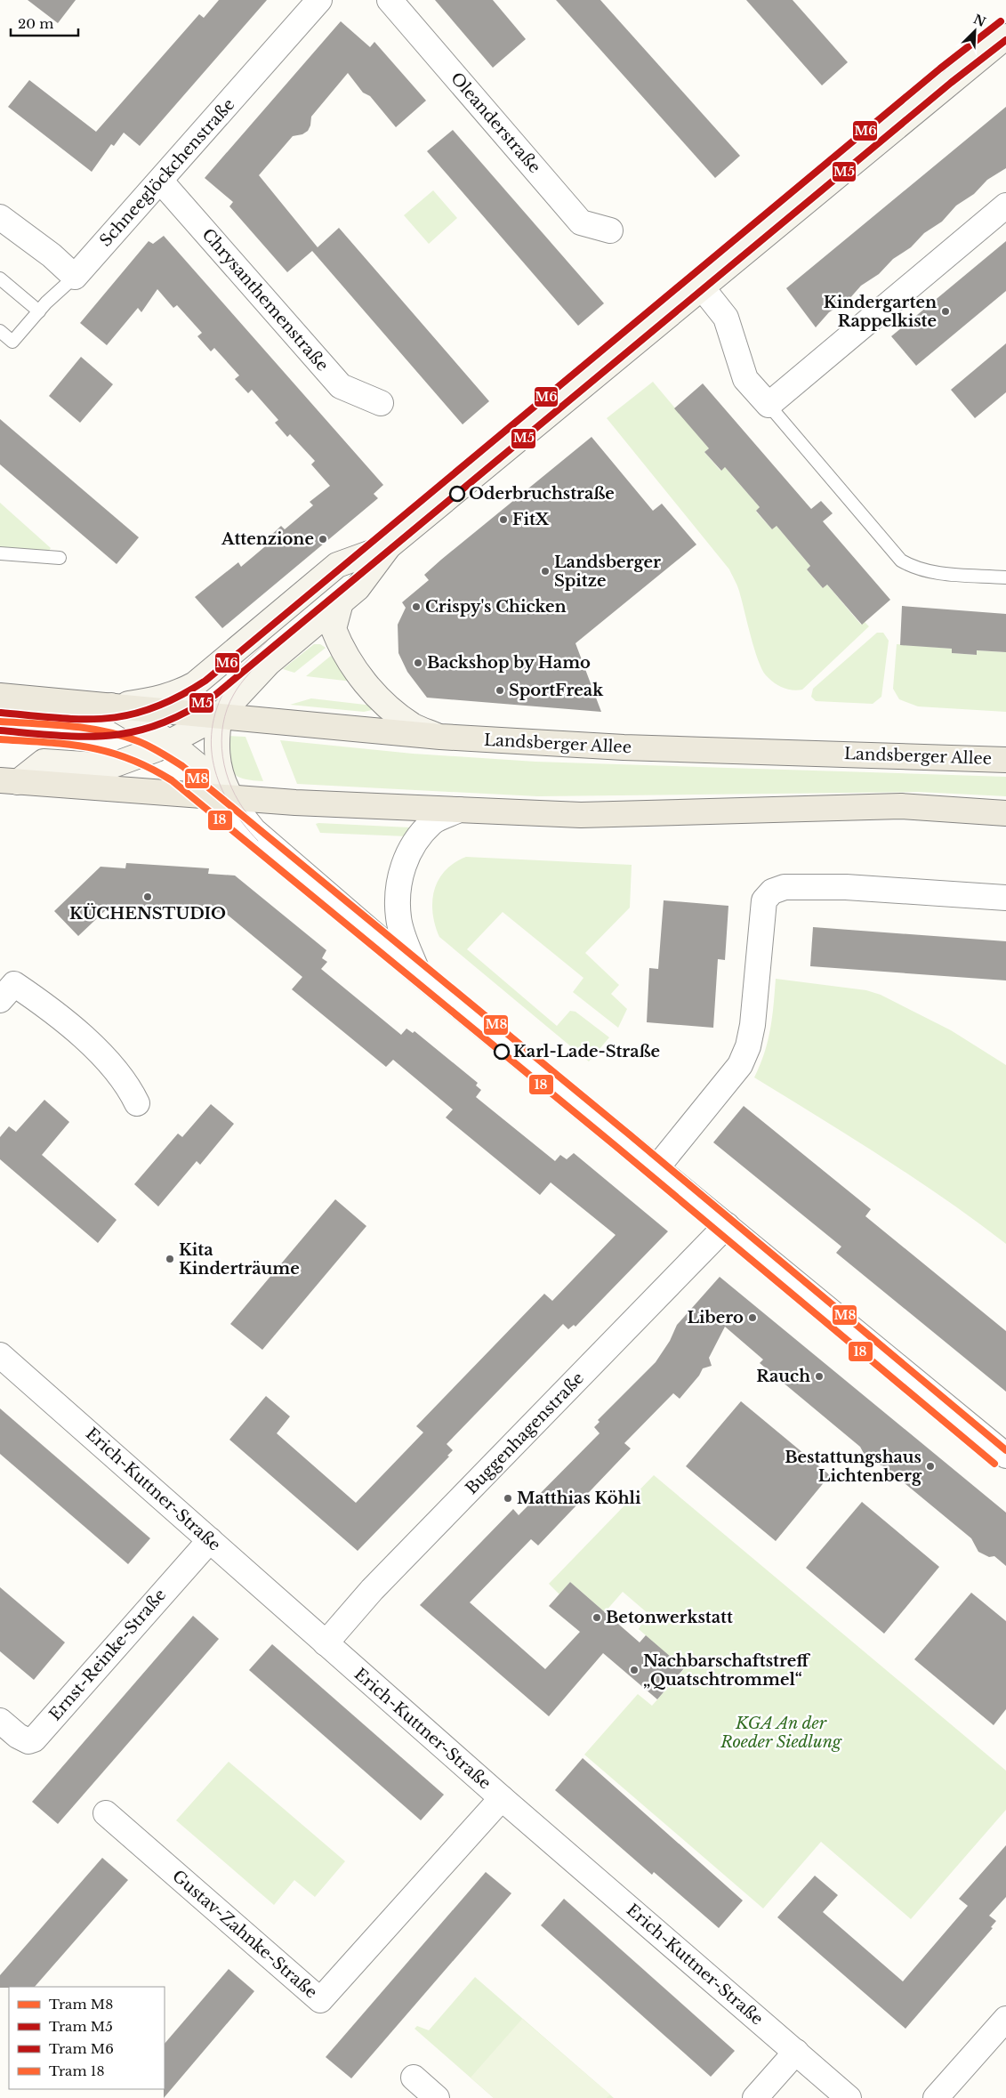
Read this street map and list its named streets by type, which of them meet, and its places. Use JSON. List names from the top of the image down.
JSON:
{
  "streets": {
    "main road": ["Landsberger Allee"],
    "street": [
      "Oleanderstraße",
      "Schneeglöckchenstraße",
      "Chrysanthemenstraße",
      "Buggenhagenstraße",
      "Erich-Kuttner-Straße",
      "Ernst-Reinke-Straße",
      "Gustav-Zahnke-Straße"
    ]
  },
  "crossings": [
    ["Schneeglöckchenstraße", "Chrysanthemenstraße"],
    ["Buggenhagenstraße", "Erich-Kuttner-Straße"],
    ["Erich-Kuttner-Straße", "Ernst-Reinke-Straße"],
    ["Erich-Kuttner-Straße", "Gustav-Zahnke-Straße"]
  ],
  "parks": ["KGA An der Roeder Siedlung"],
  "places": [
    "Kindergarten Rappelkiste",
    "Oderbruchstraße",
    "FitX",
    "Attenzione",
    "Landsberger Spitze",
    "Crispy's Chicken",
    "Backshop by Hamo",
    "SportFreak",
    "KÜCHENSTUDIO",
    "Karl-Lade-Straße",
    "Kita Kinderträume",
    "Libero",
    "Rauch",
    "Bestattungshaus Lichtenberg",
    "Matthias Köhli",
    "Betonwerkstatt",
    "Nachbarschaftstreff „Quatschtrommel“"
  ],
  "lines": [
    "tram line M6",
    "tram line M5",
    "tram line M8",
    "tram line 18"
  ],
  "legend": [
    "Tram M8",
    "Tram M5",
    "Tram M6",
    "Tram 18"
  ],
  "scale_bar": "20 m",
  "north": "top right"
}
